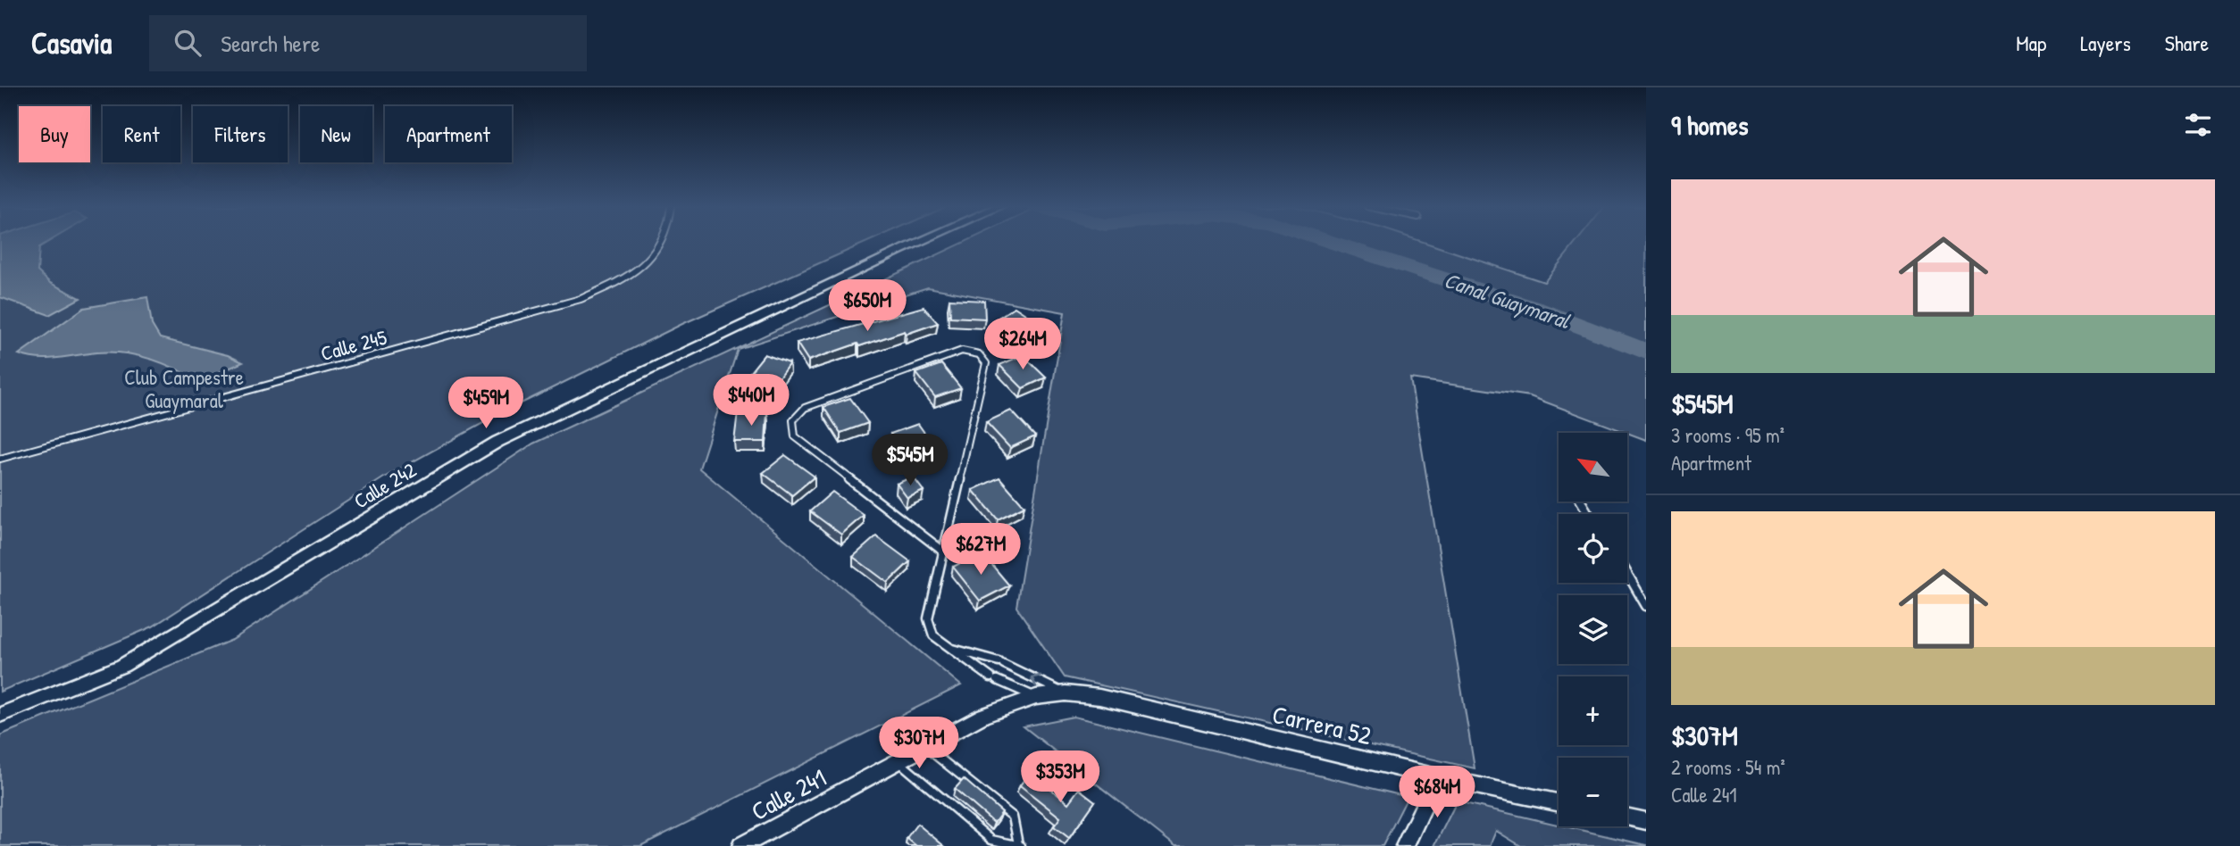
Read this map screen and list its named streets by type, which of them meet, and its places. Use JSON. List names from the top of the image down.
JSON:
{
  "streets": {
    "street": ["Calle 242", "Carrera 52", "Calle 241"],
    "lane": ["Calle 245"]
  },
  "crossings": [
    ["Carrera 52", "Calle 241"]
  ],
  "water": ["Canal Guaymaral"],
  "parks": ["Club Campestre Guaymaral"],
  "north": "top left",
  "page": {
    "header": "Casavia",
    "search": "Search here",
    "nav": ["Map", "Layers", "Share"],
    "heading": "9 homes",
    "chip": [
      "Buy",
      "Rent",
      "Filters",
      "New",
      "Apartment"
    ],
    "list": [
      {
        "name": "$545M",
        "note": "3 rooms · 95 m² · Apartment"
      },
      {
        "name": "$307M",
        "note": "2 rooms · 54 m² · Calle 241"
      }
    ],
    "price": [
      "$650M",
      "$264M",
      "$440M",
      "$459M",
      "$545M",
      "$627M",
      "$307M",
      "$353M",
      "$684M"
    ],
    "map_buttons": ["+", "−"]
  }
}
